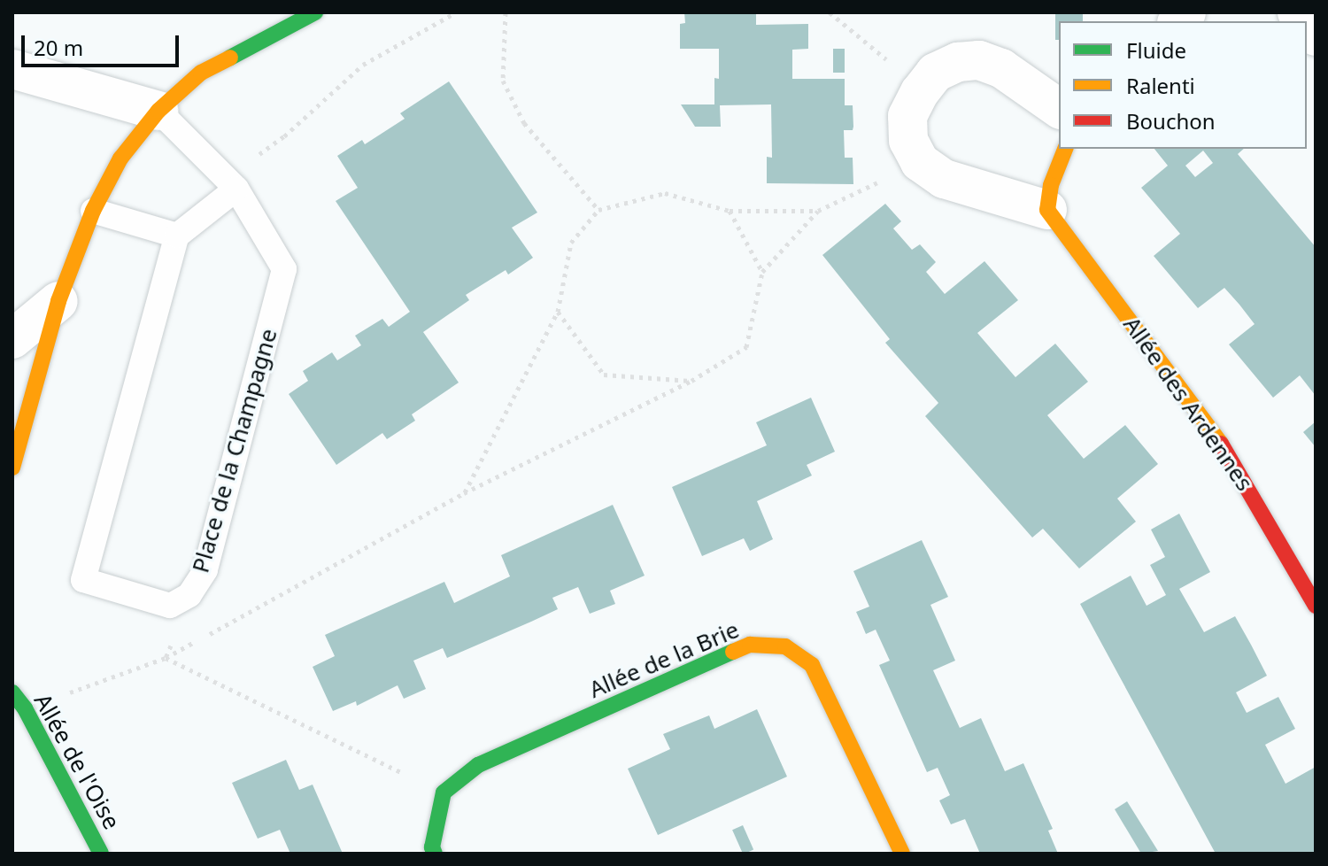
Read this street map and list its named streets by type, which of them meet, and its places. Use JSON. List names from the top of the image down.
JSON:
{
  "streets": {
    "street": ["Allée des Ardennes", "Allée de la Brie", "Allée de l'Oise"],
    "lane": ["Place de la Champagne"]
  },
  "legend": ["Fluide", "Ralenti", "Bouchon"],
  "scale_bar": "20 m"
}
